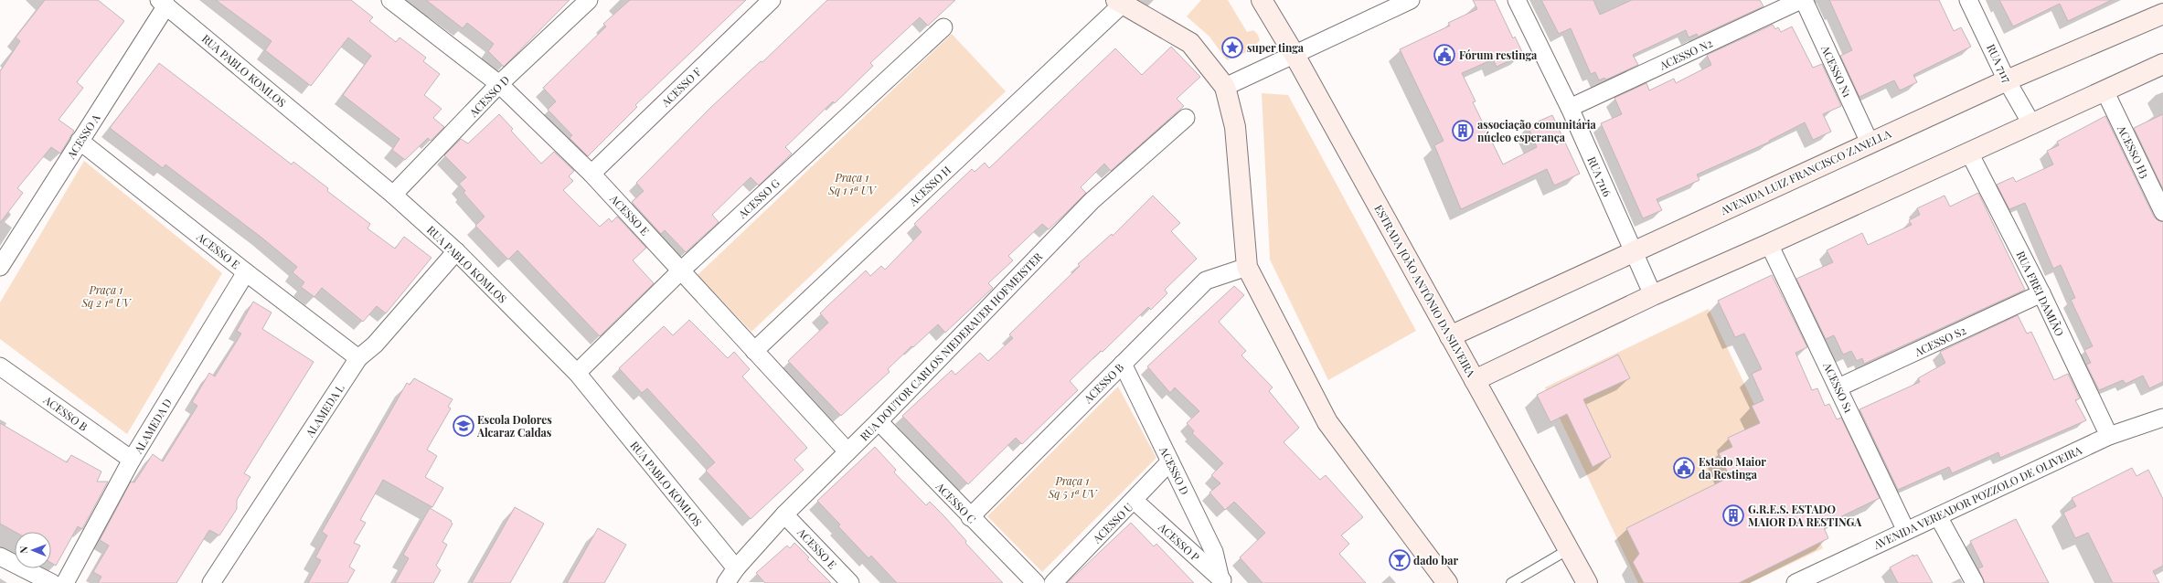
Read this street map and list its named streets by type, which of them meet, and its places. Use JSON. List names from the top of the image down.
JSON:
{
  "streets": {
    "street": [
      "ACESSO N2",
      "RUA 7117",
      "RUA PABLO KOMLOS",
      "ACESSO N1",
      "ACESSO F",
      "ACESSO D",
      "ACESSO A",
      "ACESSO H3",
      "AVENIDA LUIZ FRANCISCO ZANELLA",
      "RUA 7116",
      "ACESSO H",
      "ACESSO G",
      "ACESSO E",
      "ESTRADA JOÃO ANTÔNIO DA SILVEIRA",
      "RUA FREI DAMIÃO",
      "ACESSO S2",
      "RUA DOUTOR CARLOS NIEDERAUER HOFMEISTER",
      "ACESSO B",
      "ACESSO S1",
      "ALAMEDA L",
      "ALAMEDA D",
      "AVENIDA VEREADOR POZZOLO DE OLIVEIRA",
      "ACESSO C",
      "ACESSO U",
      "ACESSO P"
    ]
  },
  "crossings": [
    ["ACESSO N2", "ACESSO N1"],
    ["ACESSO N2", "RUA 7116"],
    ["RUA 7117", "AVENIDA LUIZ FRANCISCO ZANELLA"],
    ["RUA PABLO KOMLOS", "ACESSO D"],
    ["RUA PABLO KOMLOS", "ACESSO A"],
    ["RUA PABLO KOMLOS", "ACESSO G"],
    ["RUA PABLO KOMLOS", "RUA DOUTOR CARLOS NIEDERAUER HOFMEISTER"],
    ["RUA PABLO KOMLOS", "ALAMEDA L"],
    ["ACESSO N1", "AVENIDA LUIZ FRANCISCO ZANELLA"],
    ["ACESSO F", "ACESSO E"],
    ["ACESSO D", "ACESSO E"],
    ["ACESSO D", "ACESSO B"],
    ["ACESSO D", "ACESSO U"],
    ["ACESSO D", "ACESSO P"],
    ["ACESSO A", "ACESSO E"],
    ["AVENIDA LUIZ FRANCISCO ZANELLA", "RUA 7116"],
    ["AVENIDA LUIZ FRANCISCO ZANELLA", "ESTRADA JOÃO ANTÔNIO DA SILVEIRA"],
    ["ACESSO H", "ACESSO E"],
    ["ACESSO G", "ACESSO E"],
    ["ACESSO E", "RUA DOUTOR CARLOS NIEDERAUER HOFMEISTER"],
    ["ACESSO E", "ALAMEDA L"],
    ["ACESSO E", "ALAMEDA D"],
    ["RUA FREI DAMIÃO", "ACESSO S2"],
    ["RUA FREI DAMIÃO", "AVENIDA VEREADOR POZZOLO DE OLIVEIRA"],
    ["ACESSO S2", "ACESSO S1"],
    ["RUA DOUTOR CARLOS NIEDERAUER HOFMEISTER", "ACESSO C"],
    ["ACESSO B", "ALAMEDA D"],
    ["ACESSO B", "ACESSO C"],
    ["ACESSO S1", "AVENIDA VEREADOR POZZOLO DE OLIVEIRA"],
    ["ACESSO U", "ACESSO P"]
  ],
  "parks": ["Praça 1 Sq 1 1ª UV", "Praça 1 Sq 2 1ª UV", "Praça 1 Sq 5 1ª UV"],
  "places": {
    "place": ["super tinga"],
    "public building": ["Fórum restinga", "Estado Maior da Restinga"],
    "building": ["associação comunitária núcleo esperança", "G.R.E.S. ESTADO MAIOR DA RESTINGA"],
    "school or university": ["Escola Dolores Alcaraz Caldas"],
    "bar": ["dado bar"]
  },
  "north": "left"
}
